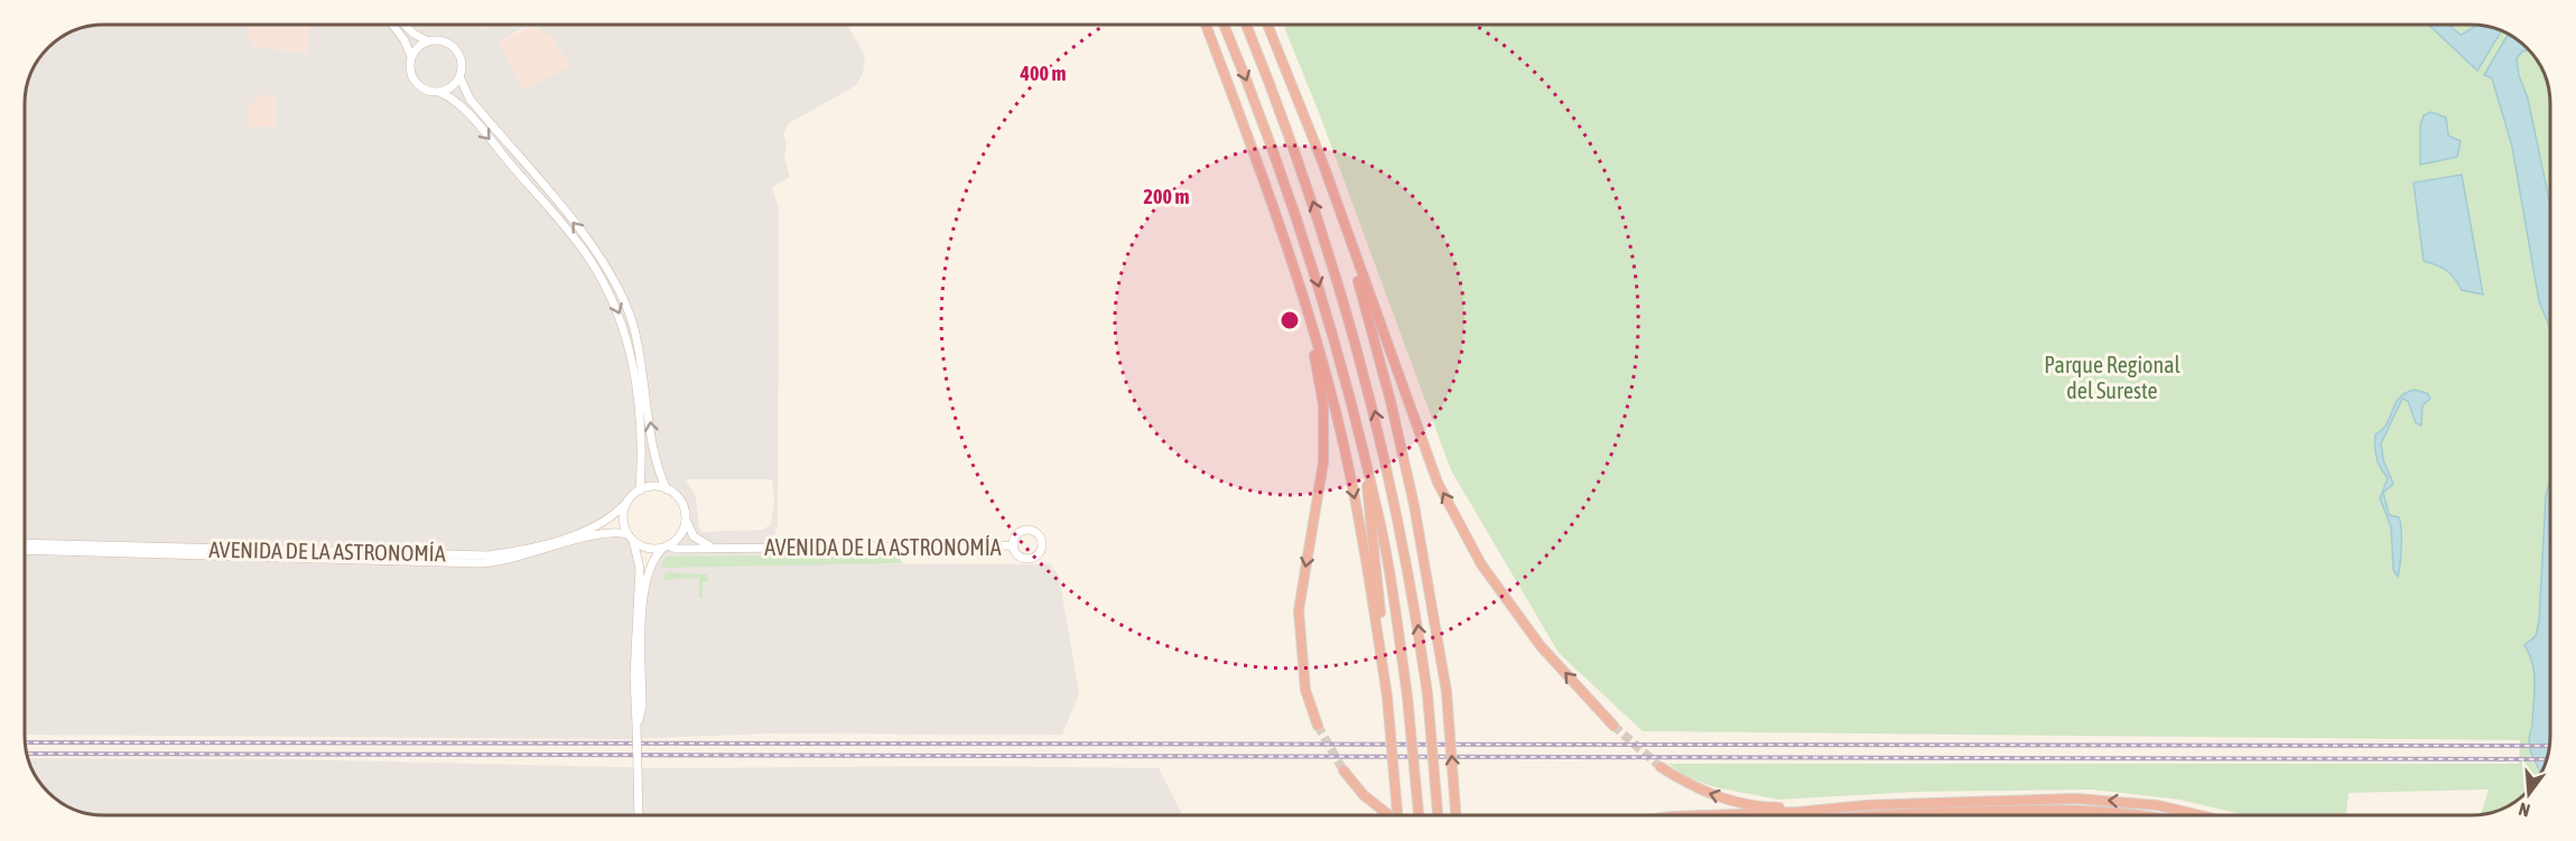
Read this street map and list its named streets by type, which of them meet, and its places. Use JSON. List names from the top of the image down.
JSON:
{
  "streets": {
    "street": ["AVENIDA DE LA ASTRONOMÍA"]
  },
  "parks": ["Parque Regional del Sureste"],
  "north": "bottom",
  "rings": ["400 m", "200 m"]
}
